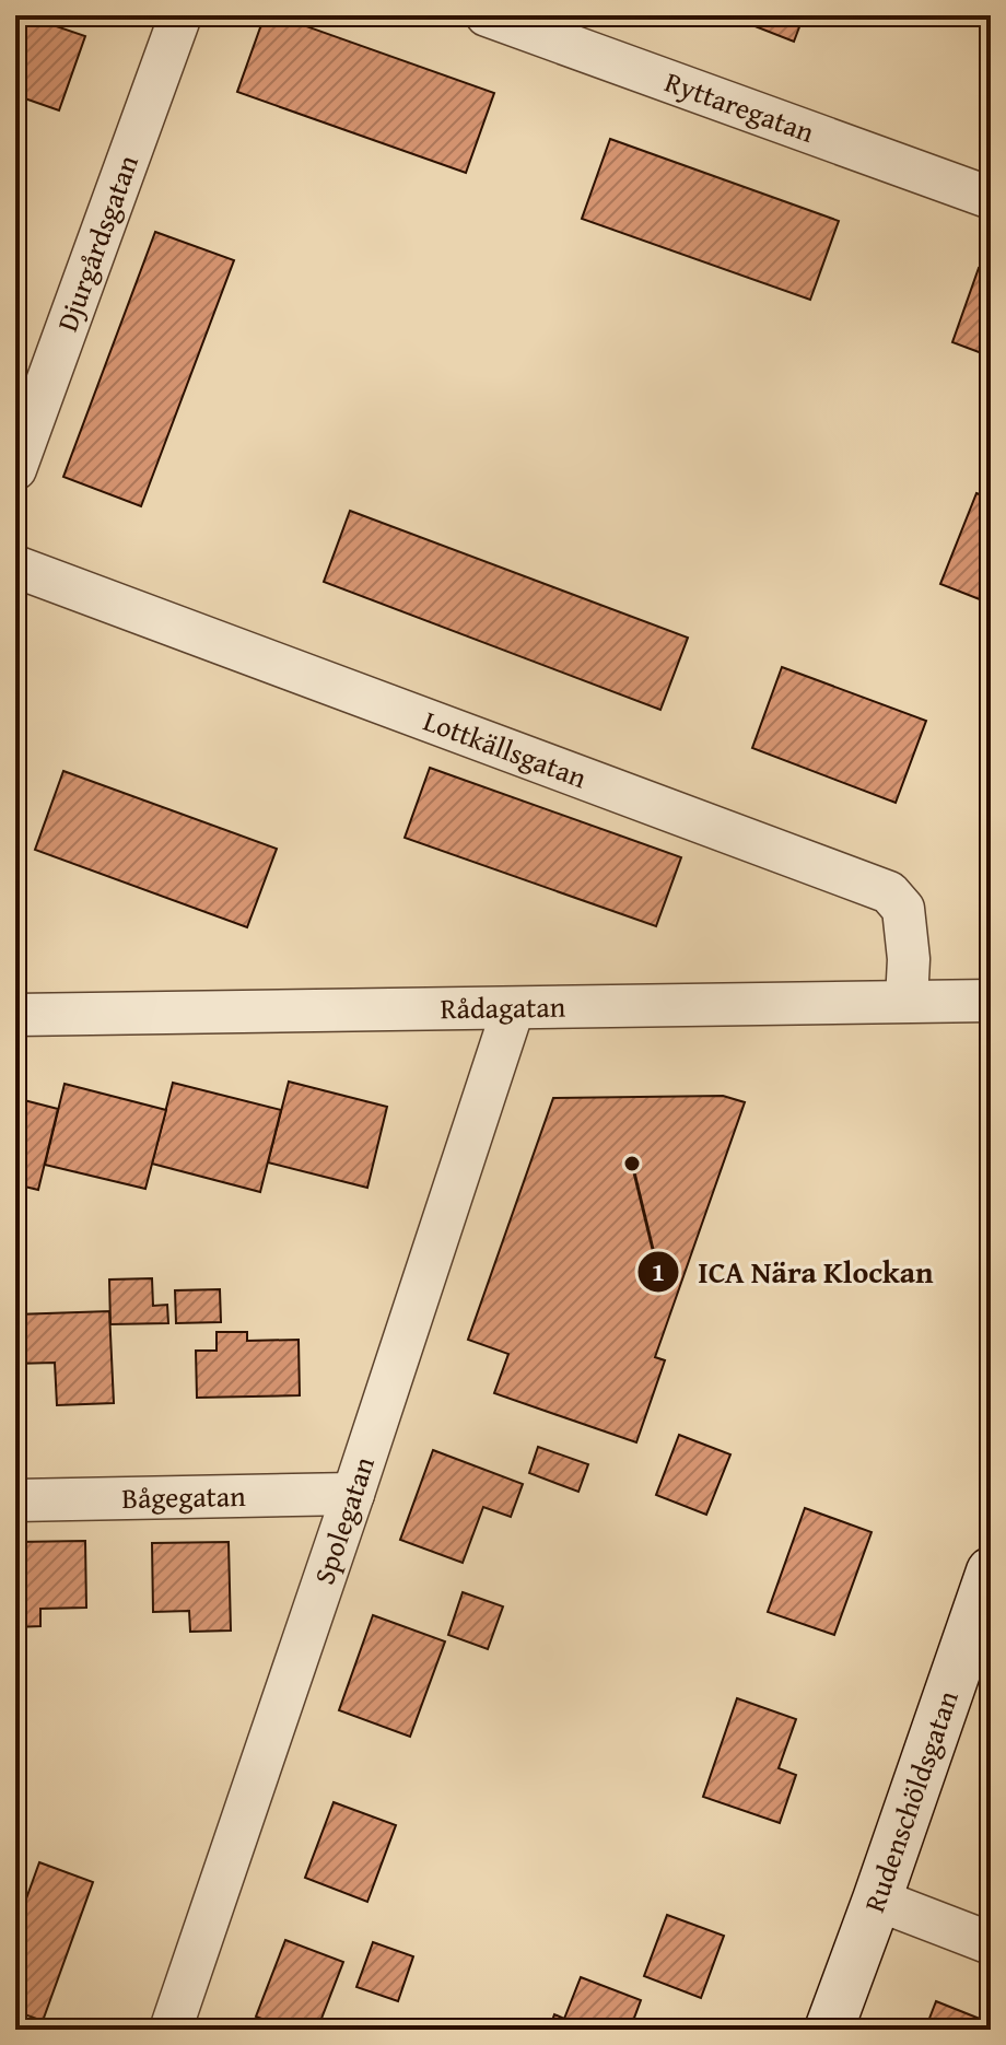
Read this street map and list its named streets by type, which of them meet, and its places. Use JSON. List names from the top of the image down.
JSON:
{
  "streets": {
    "street": [
      "Ryttaregatan",
      "Djurgårdsgatan",
      "Lottkällsgatan",
      "Rådagatan",
      "Bågegatan",
      "Spolegatan",
      "Rudenschöldsgatan"
    ]
  },
  "crossings": [
    ["Lottkällsgatan", "Rådagatan"],
    ["Rådagatan", "Spolegatan"],
    ["Bågegatan", "Spolegatan"]
  ],
  "places": ["ICA Nära Klockan"]
}
